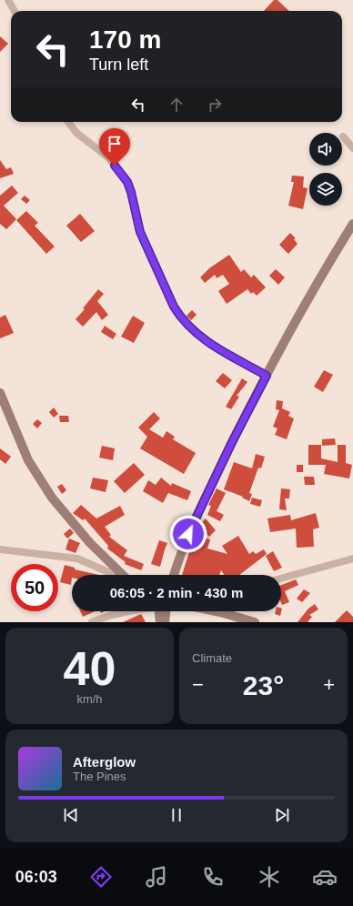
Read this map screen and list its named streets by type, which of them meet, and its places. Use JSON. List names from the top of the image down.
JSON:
{
  "page": {
    "turn": ["170 m", "Turn left"],
    "limit": "50",
    "trip": "06:05 · 2 min · 430 m",
    "tile": [
      ["40", "km/h"],
      "Climate"
    ],
    "heat": ["−", "23°", "+"],
    "song": ["Afterglow", "The Pines"],
    "tabs": "06:03"
  }
}
